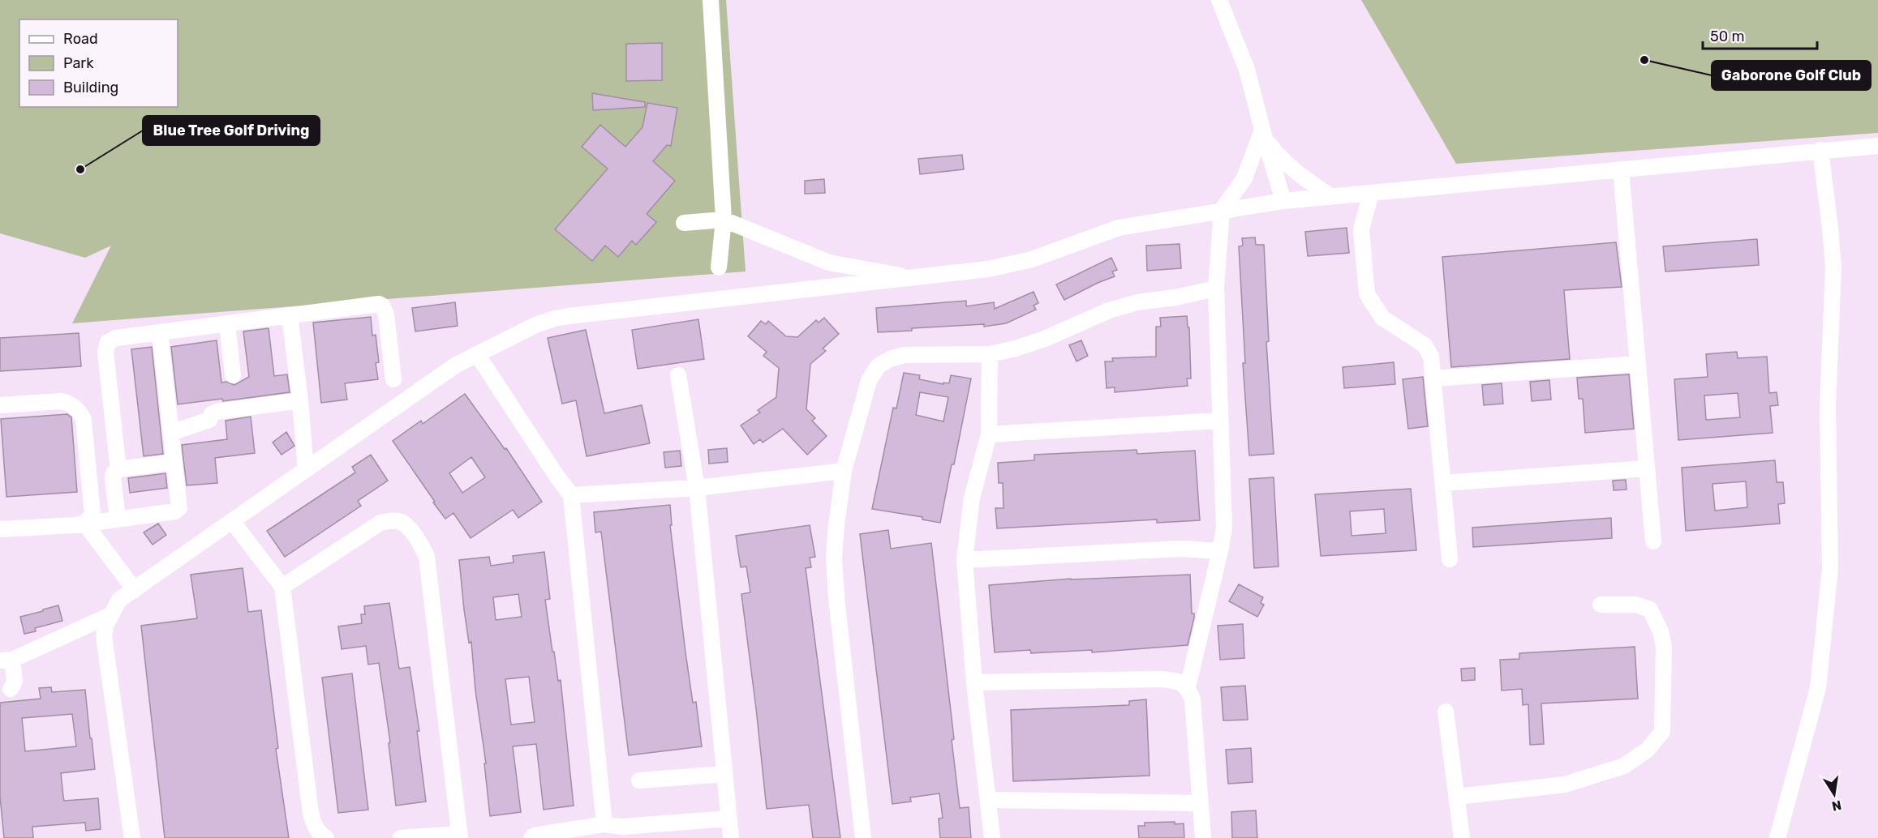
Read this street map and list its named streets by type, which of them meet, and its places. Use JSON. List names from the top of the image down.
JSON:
{
  "places": ["Gaborone Golf Club", "Blue Tree Golf Driving"],
  "legend": ["Road", "Park", "Building"],
  "scale_bar": "50 m",
  "north": "bottom"
}
